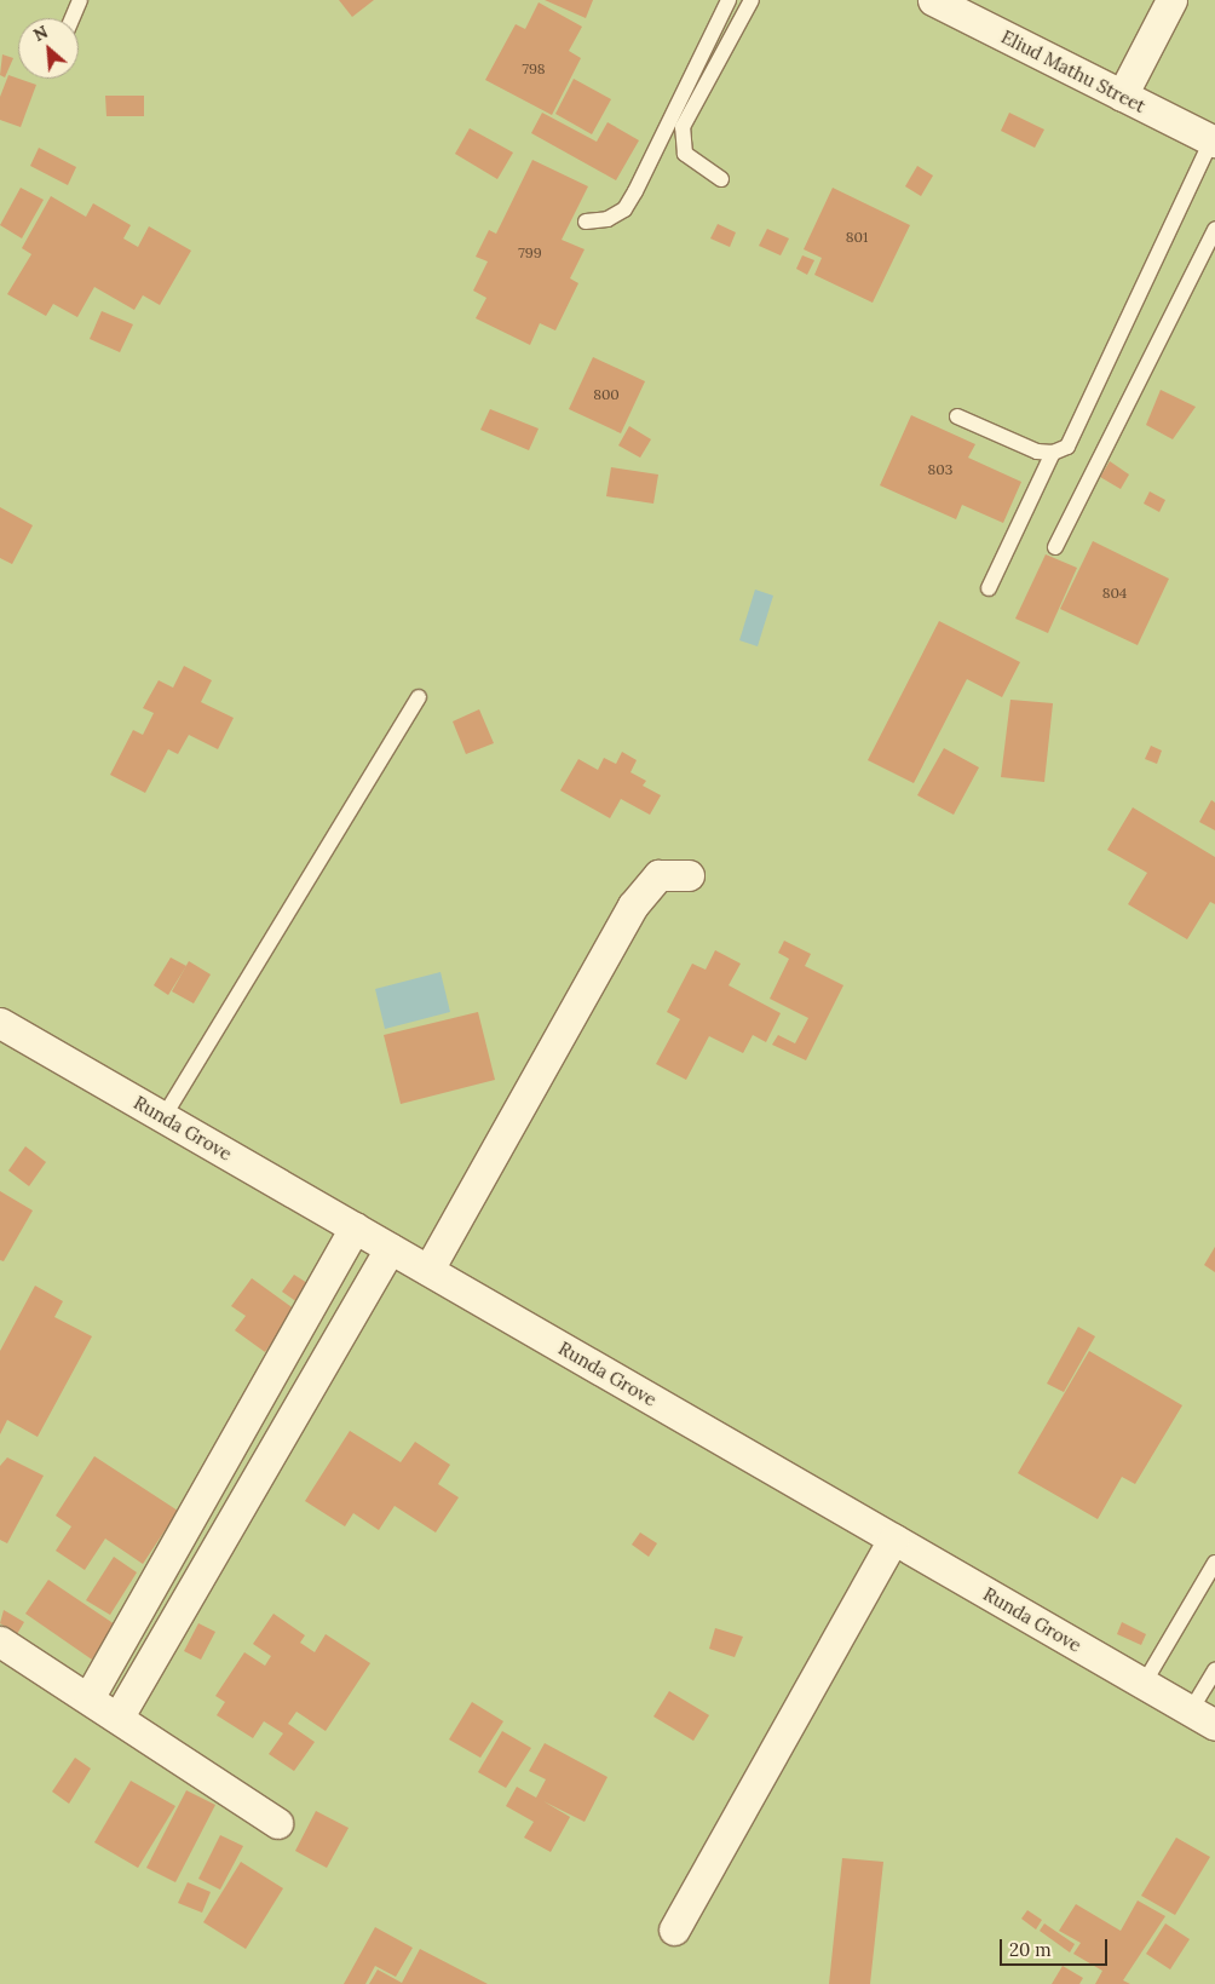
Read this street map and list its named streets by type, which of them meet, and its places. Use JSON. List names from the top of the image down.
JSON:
{
  "streets": {
    "street": ["Eliud Mathu Street", "Runda Grove"]
  },
  "house_numbers": [
    "798",
    "801",
    "799",
    "800",
    "803",
    "804"
  ],
  "scale_bar": "20 m",
  "north": "top left"
}
